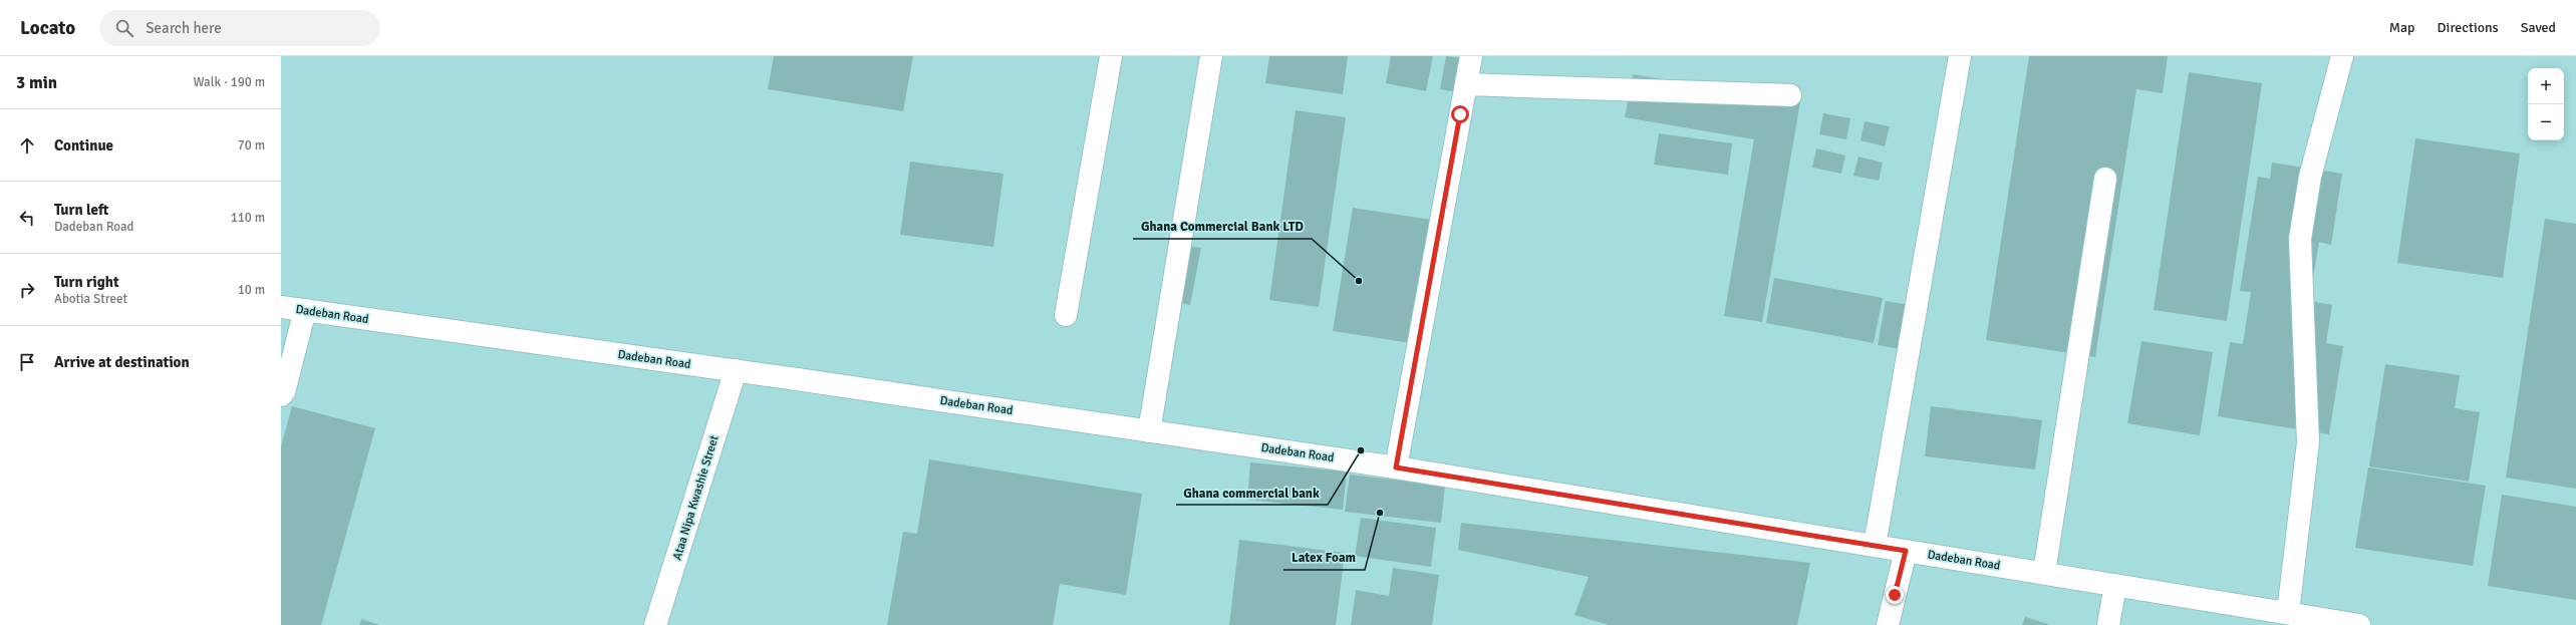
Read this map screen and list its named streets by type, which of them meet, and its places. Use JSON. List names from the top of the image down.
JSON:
{
  "streets": {
    "street": ["Dadeban Road", "Ataa Nipa Kwashie Street"]
  },
  "crossings": [
    ["Dadeban Road", "Ataa Nipa Kwashie Street"]
  ],
  "places": ["Ghana Commercial Bank LTD", "Ghana commercial bank", "Latex Foam"],
  "page": {
    "header": "Locato",
    "search": "Search here",
    "nav": ["Map", "Directions", "Saved"],
    "heading": ["3 min", "Walk · 190 m"],
    "map_buttons": ["+", "−"],
    "list": [
      ["Continue", "70 m"],
      ["Turn left", "Dadeban Road", "110 m"],
      ["Turn right", "Abotia Street", "10 m"],
      "Arrive at destination"
    ]
  }
}
